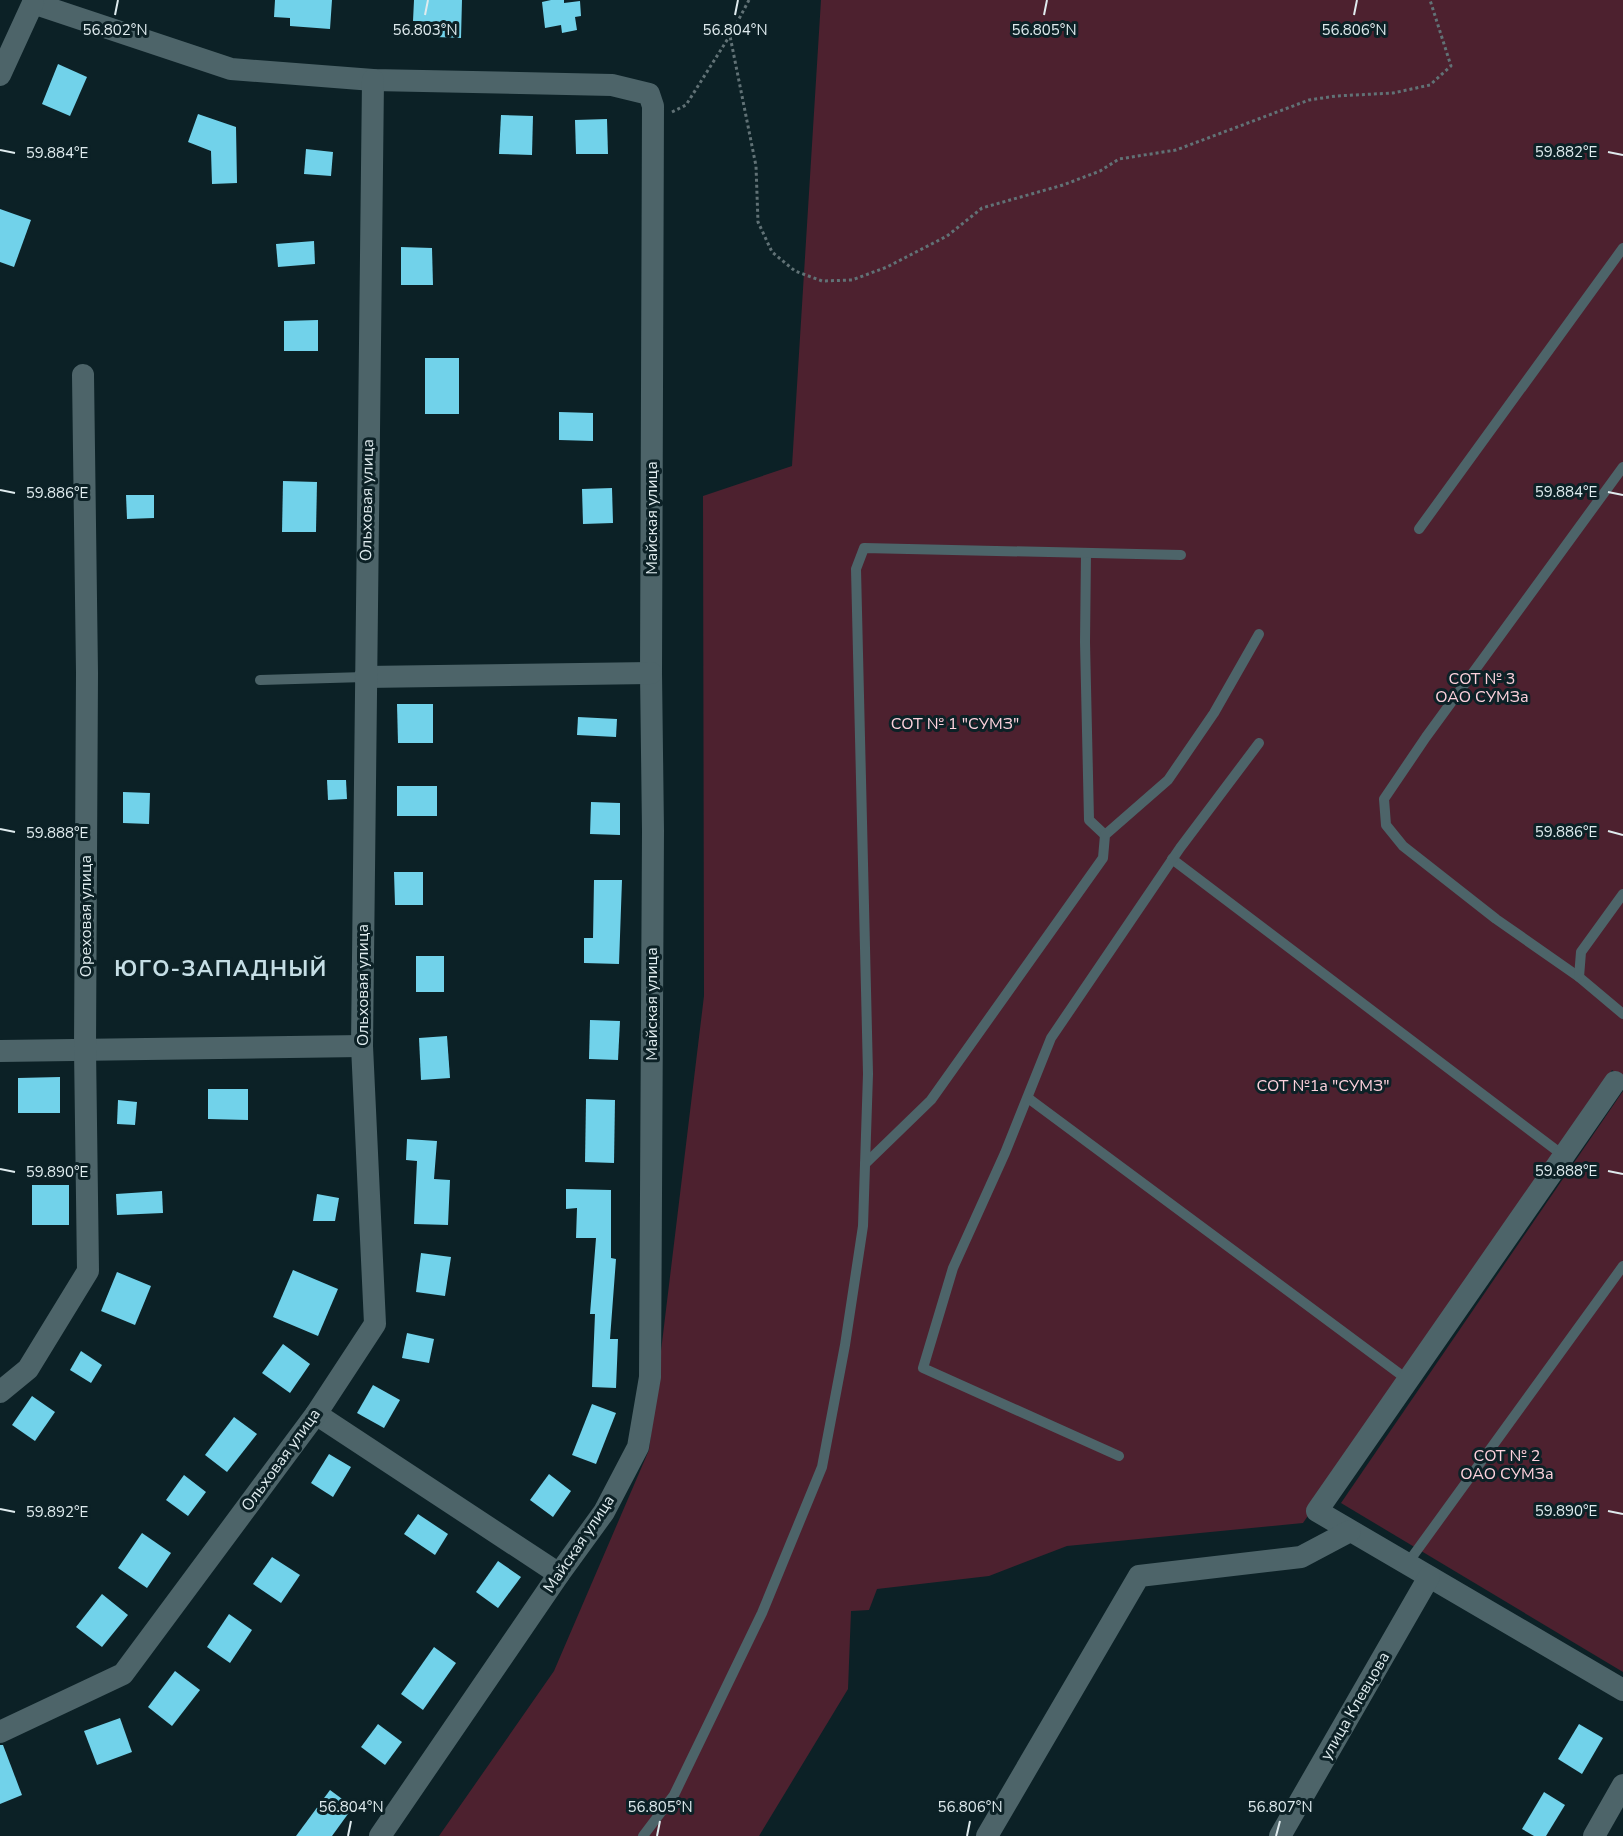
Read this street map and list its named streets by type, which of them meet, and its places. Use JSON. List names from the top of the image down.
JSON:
{
  "streets": {
    "street": [
      "Ольховая улица",
      "Майская улица",
      "Ореховая улица",
      "улица Клевцова"
    ]
  },
  "crossings": [
    ["Ольховая улица", "Майская улица"]
  ],
  "districts": ["ЮГО-ЗАПАДНЫЙ"],
  "parks": [
    "СОТ № 3 ОАО СУМЗа",
    "СОТ № 1 \"СУМЗ\"",
    "СОТ №1а \"СУМЗ\"",
    "СОТ № 2 ОАО СУМЗа"
  ],
  "coordinates": [
    "56.802°N",
    "56.803°N",
    "56.804°N",
    "56.805°N",
    "56.806°N",
    "59.882°E",
    "59.884°E",
    "59.886°E",
    "59.888°E",
    "59.890°E",
    "59.892°E",
    "56.807°N"
  ]
}
